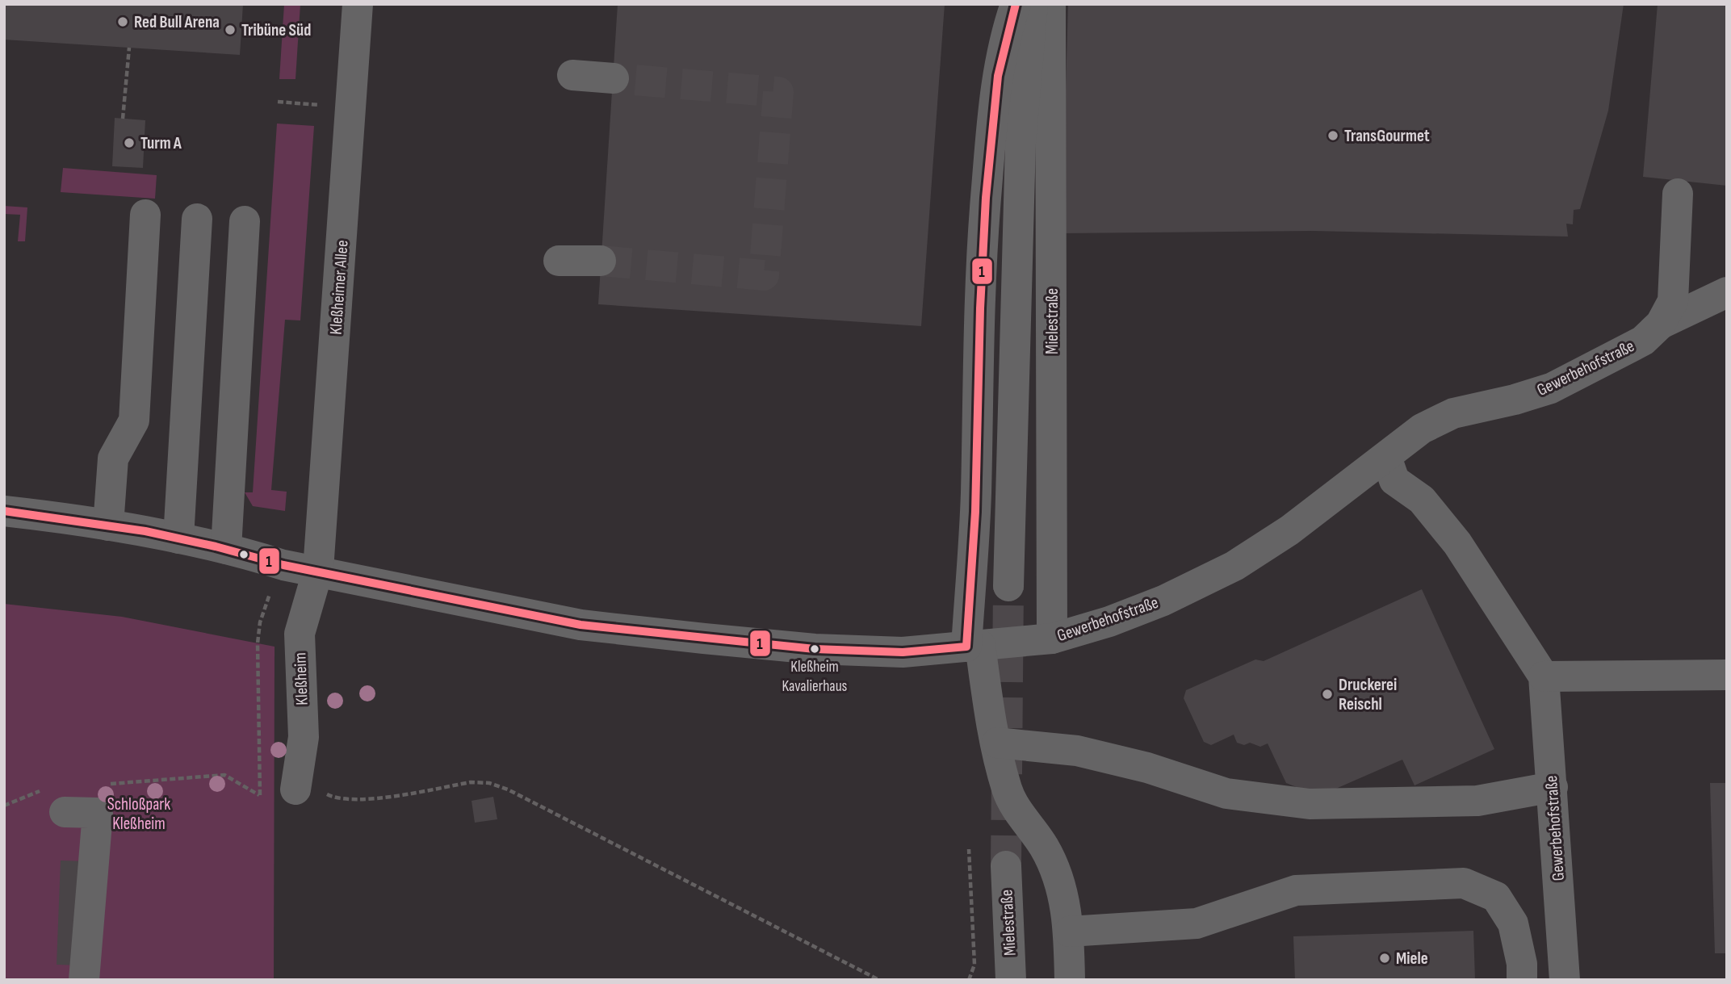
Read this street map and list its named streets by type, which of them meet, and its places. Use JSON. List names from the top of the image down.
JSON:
{
  "streets": {
    "street": [
      "Kleßheimer Allee",
      "Mielestraße",
      "Gewerbehofstraße",
      "Kleßheim"
    ]
  },
  "crossings": [
    ["Kleßheimer Allee", "Gewerbehofstraße"],
    ["Kleßheimer Allee", "Kleßheim"],
    ["Mielestraße", "Gewerbehofstraße"],
    ["Gewerbehofstraße", "Kleßheim"]
  ],
  "parks": ["Schloßpark Kleßheim"],
  "places": [
    "Red Bull Arena",
    "Tribüne Süd",
    "TransGourmet",
    "Turm A",
    "Kleßheim Kavalierhaus",
    "Druckerei Reischl",
    "Miele"
  ],
  "lines": ["transit line 1"]
}
